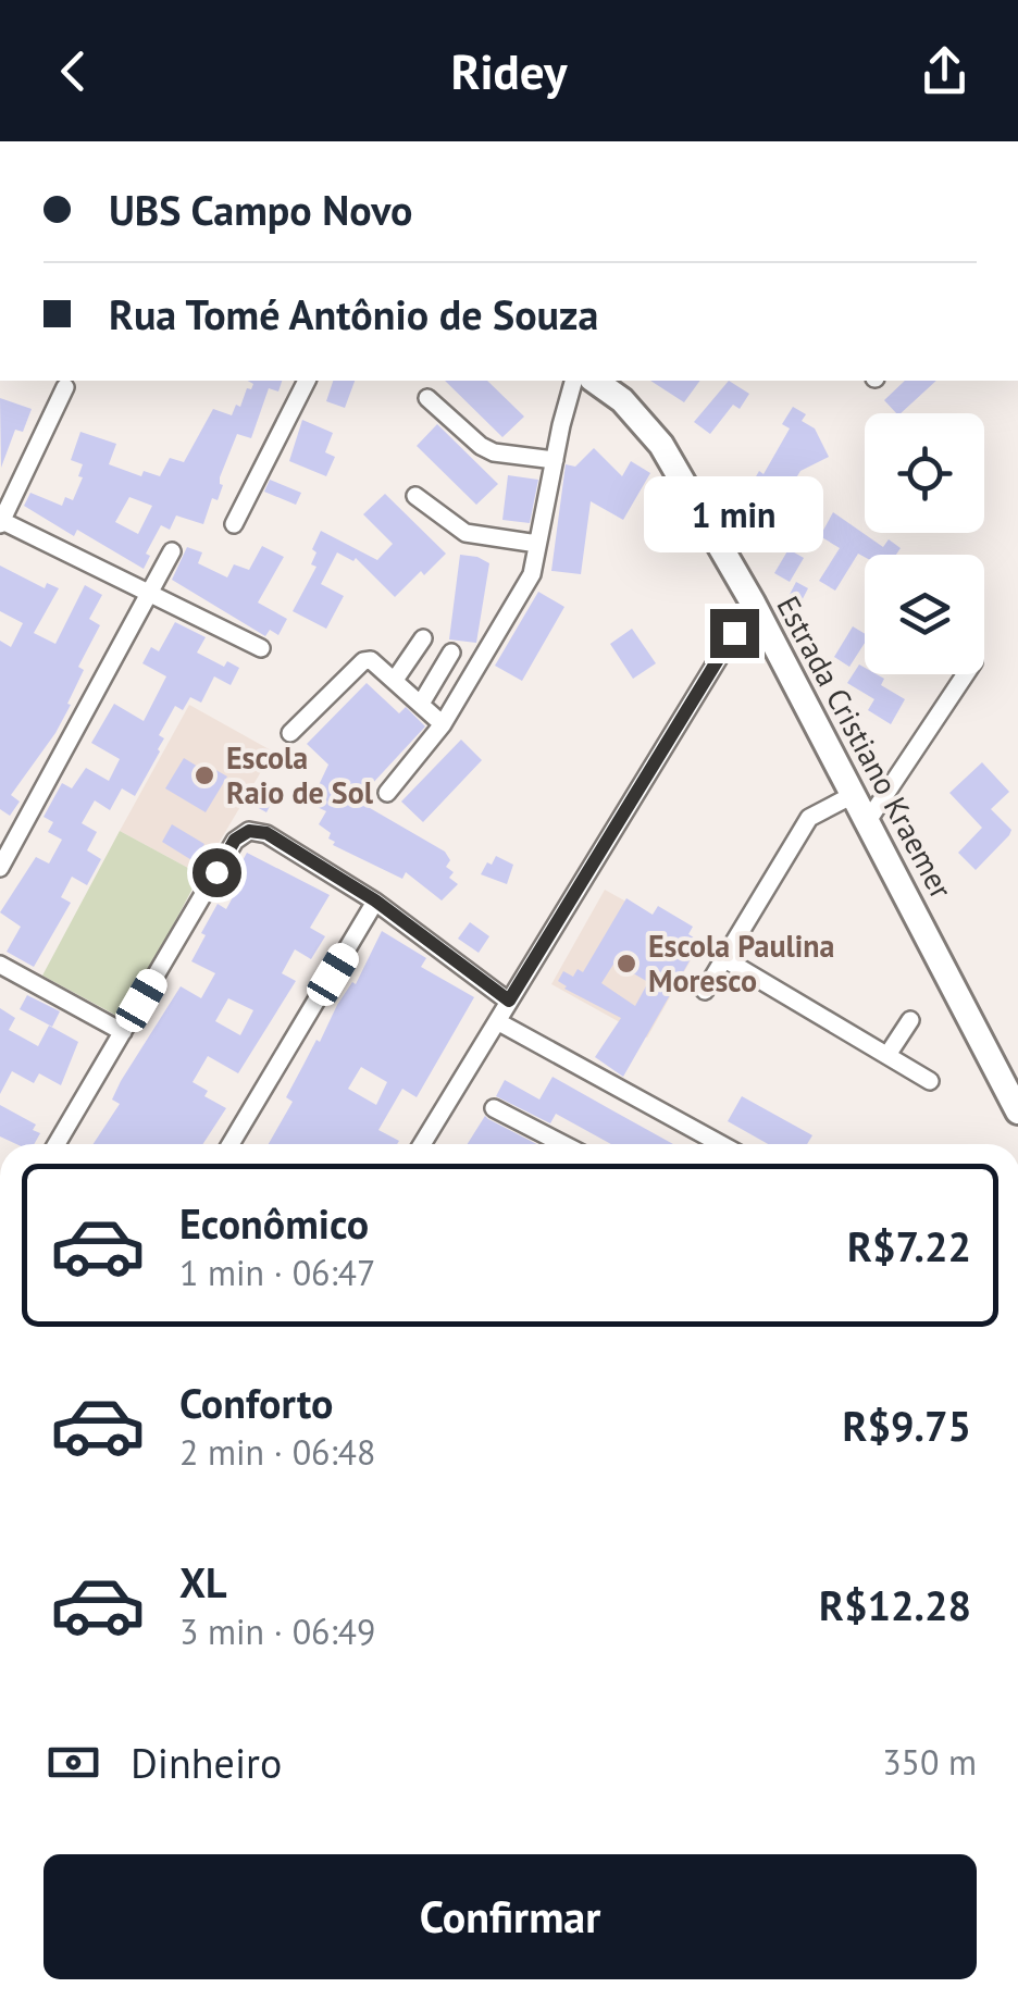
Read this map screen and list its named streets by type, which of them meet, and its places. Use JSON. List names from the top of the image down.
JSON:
{
  "streets": {
    "main road": ["Estrada Cristiano Kraemer"]
  },
  "places": ["Escola Raio de Sol", "Escola Paulina Moresco"],
  "page": {
    "header": "Ridey",
    "banner": ["UBS Campo Novo", "Rua Tomé Antônio de Souza"],
    "bubble": "1 min",
    "list": [
      {
        "name": "Econômico",
        "note": "1 min · 06:47",
        "value": "R$7.22"
      },
      {
        "name": "Conforto",
        "note": "2 min · 06:48",
        "value": "R$9.75"
      },
      {
        "name": "XL",
        "note": "3 min · 06:49",
        "value": "R$12.28"
      }
    ],
    "pay": ["Dinheiro", "350 m"],
    "buttons": "Confirmar"
  }
}
